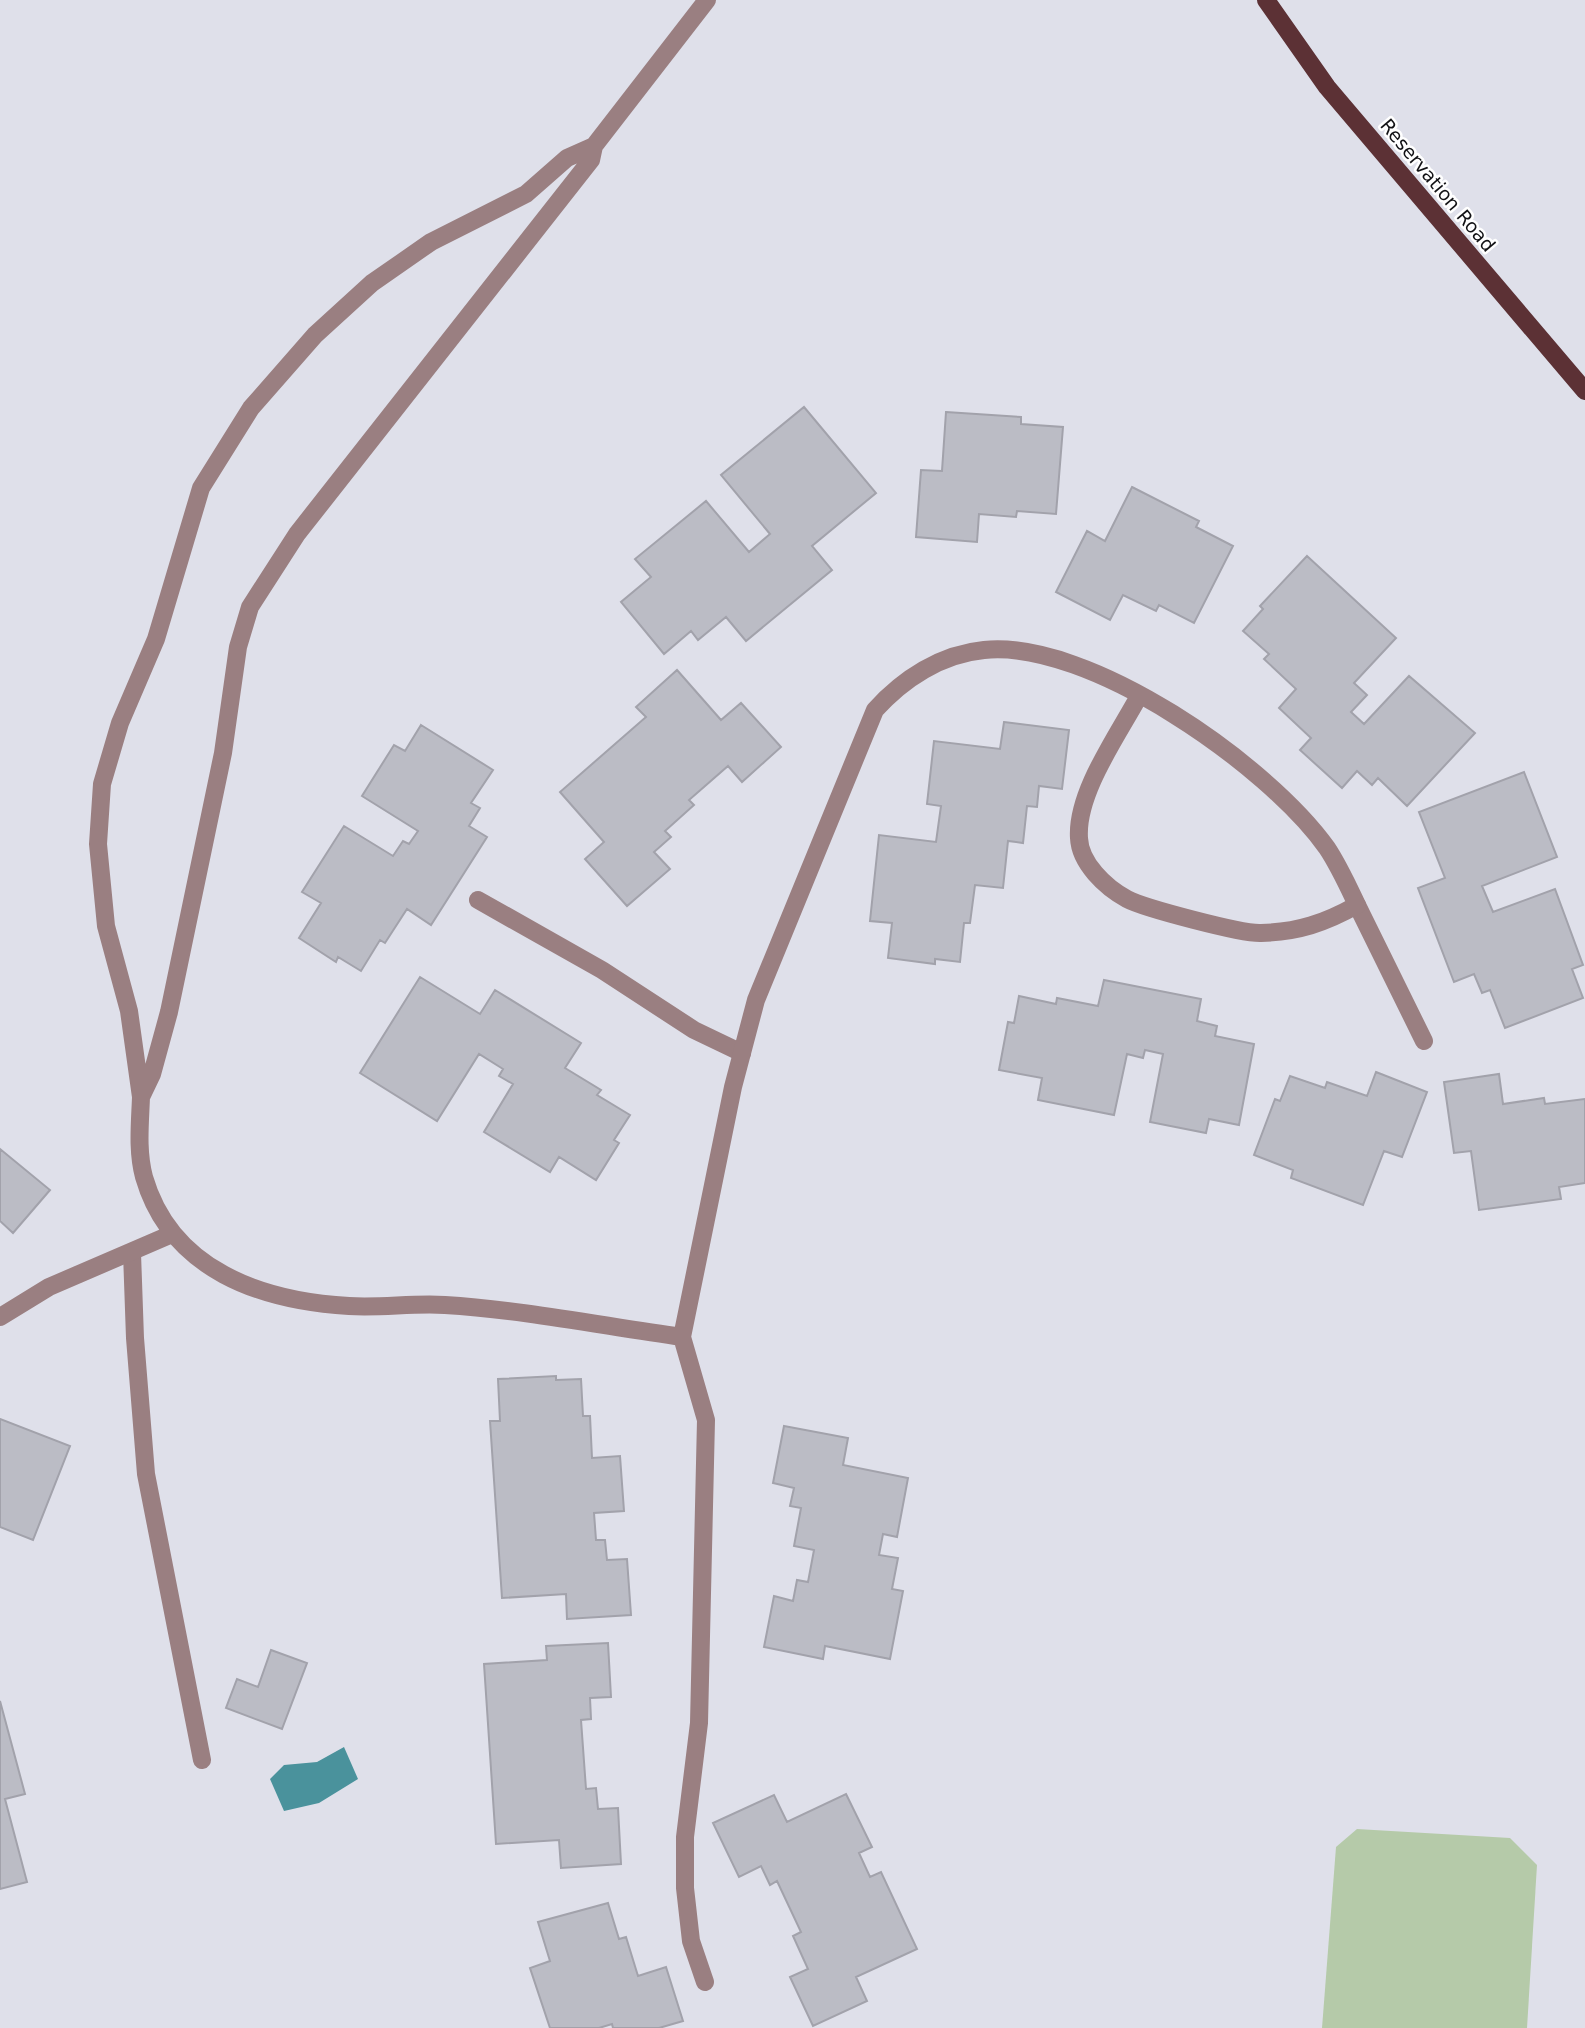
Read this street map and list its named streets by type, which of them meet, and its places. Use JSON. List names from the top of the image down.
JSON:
{
  "streets": {
    "main road": ["Reservation Road"]
  }
}
